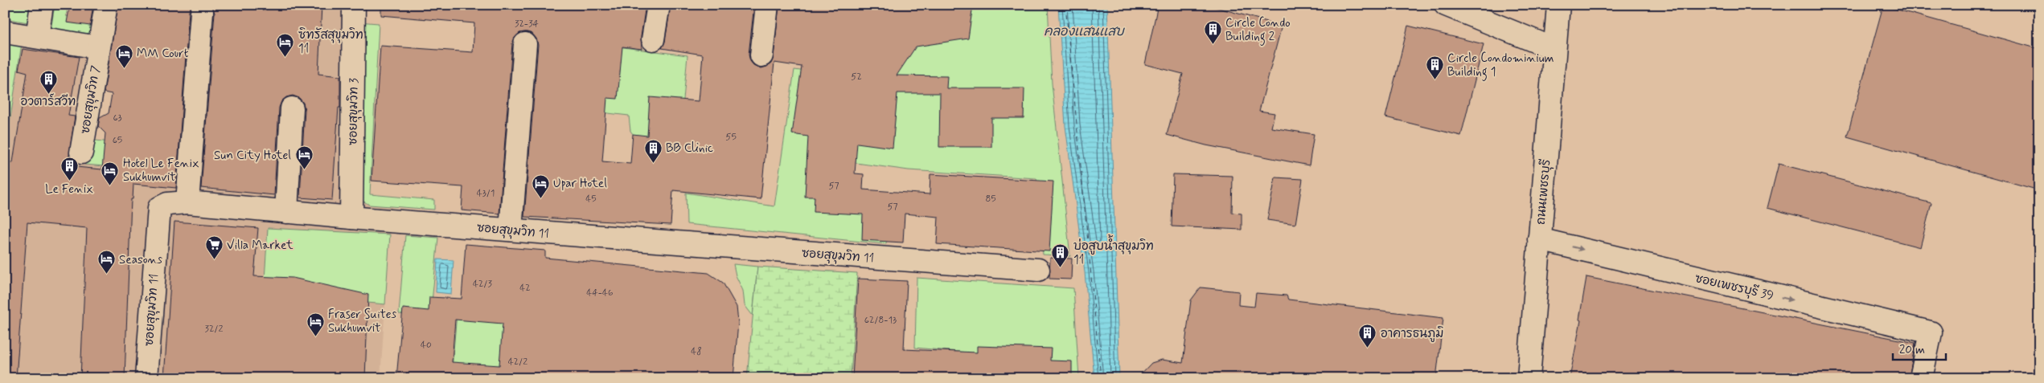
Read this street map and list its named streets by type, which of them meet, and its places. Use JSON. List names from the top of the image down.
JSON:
{
  "streets": {
    "street": [
      "ซอยสุขุมวิท 7",
      "ซอยสุขุมวิท 3",
      "ถนนเพชรบุรี",
      "ซอยสุขุมวิท 11",
      "ซอยเพชรบุรี 39"
    ]
  },
  "crossings": [
    ["ซอยสุขุมวิท 3", "ซอยสุขุมวิท 11"],
    ["ถนนเพชรบุรี", "ซอยเพชรบุรี 39"]
  ],
  "one_way": ["ซอยเพชรบุรี 39"],
  "water": ["คลองแสนแสบ"],
  "places": {
    "building": [
      "Circle Condo Building 2",
      "Circle Condominium Building 1",
      "อวตาร์สวีท",
      "BB Clinic",
      "Le Fenix",
      "บ่อสูบน้ำสุขุมวิท 11",
      "อาคารธนภูมิ"
    ],
    "hotel": [
      "ซิทรัสสุขุมวิท 11",
      "MM Court",
      "Sun City Hotel",
      "Hotel Le Fenix Sukhumvit",
      "Upar Hotel",
      "Seasons",
      "Fraser Suites Sukhumvit"
    ],
    "supermarket": ["Villa Market"]
  },
  "house_numbers": [
    "32-34",
    "52",
    "63",
    "55",
    "65",
    "57",
    "43/1",
    "45",
    "85",
    "57",
    "42/3",
    "42",
    "44-46",
    "62/8-13",
    "32/2",
    "40",
    "48",
    "42/2"
  ],
  "scale_bar": "20 m"
}
